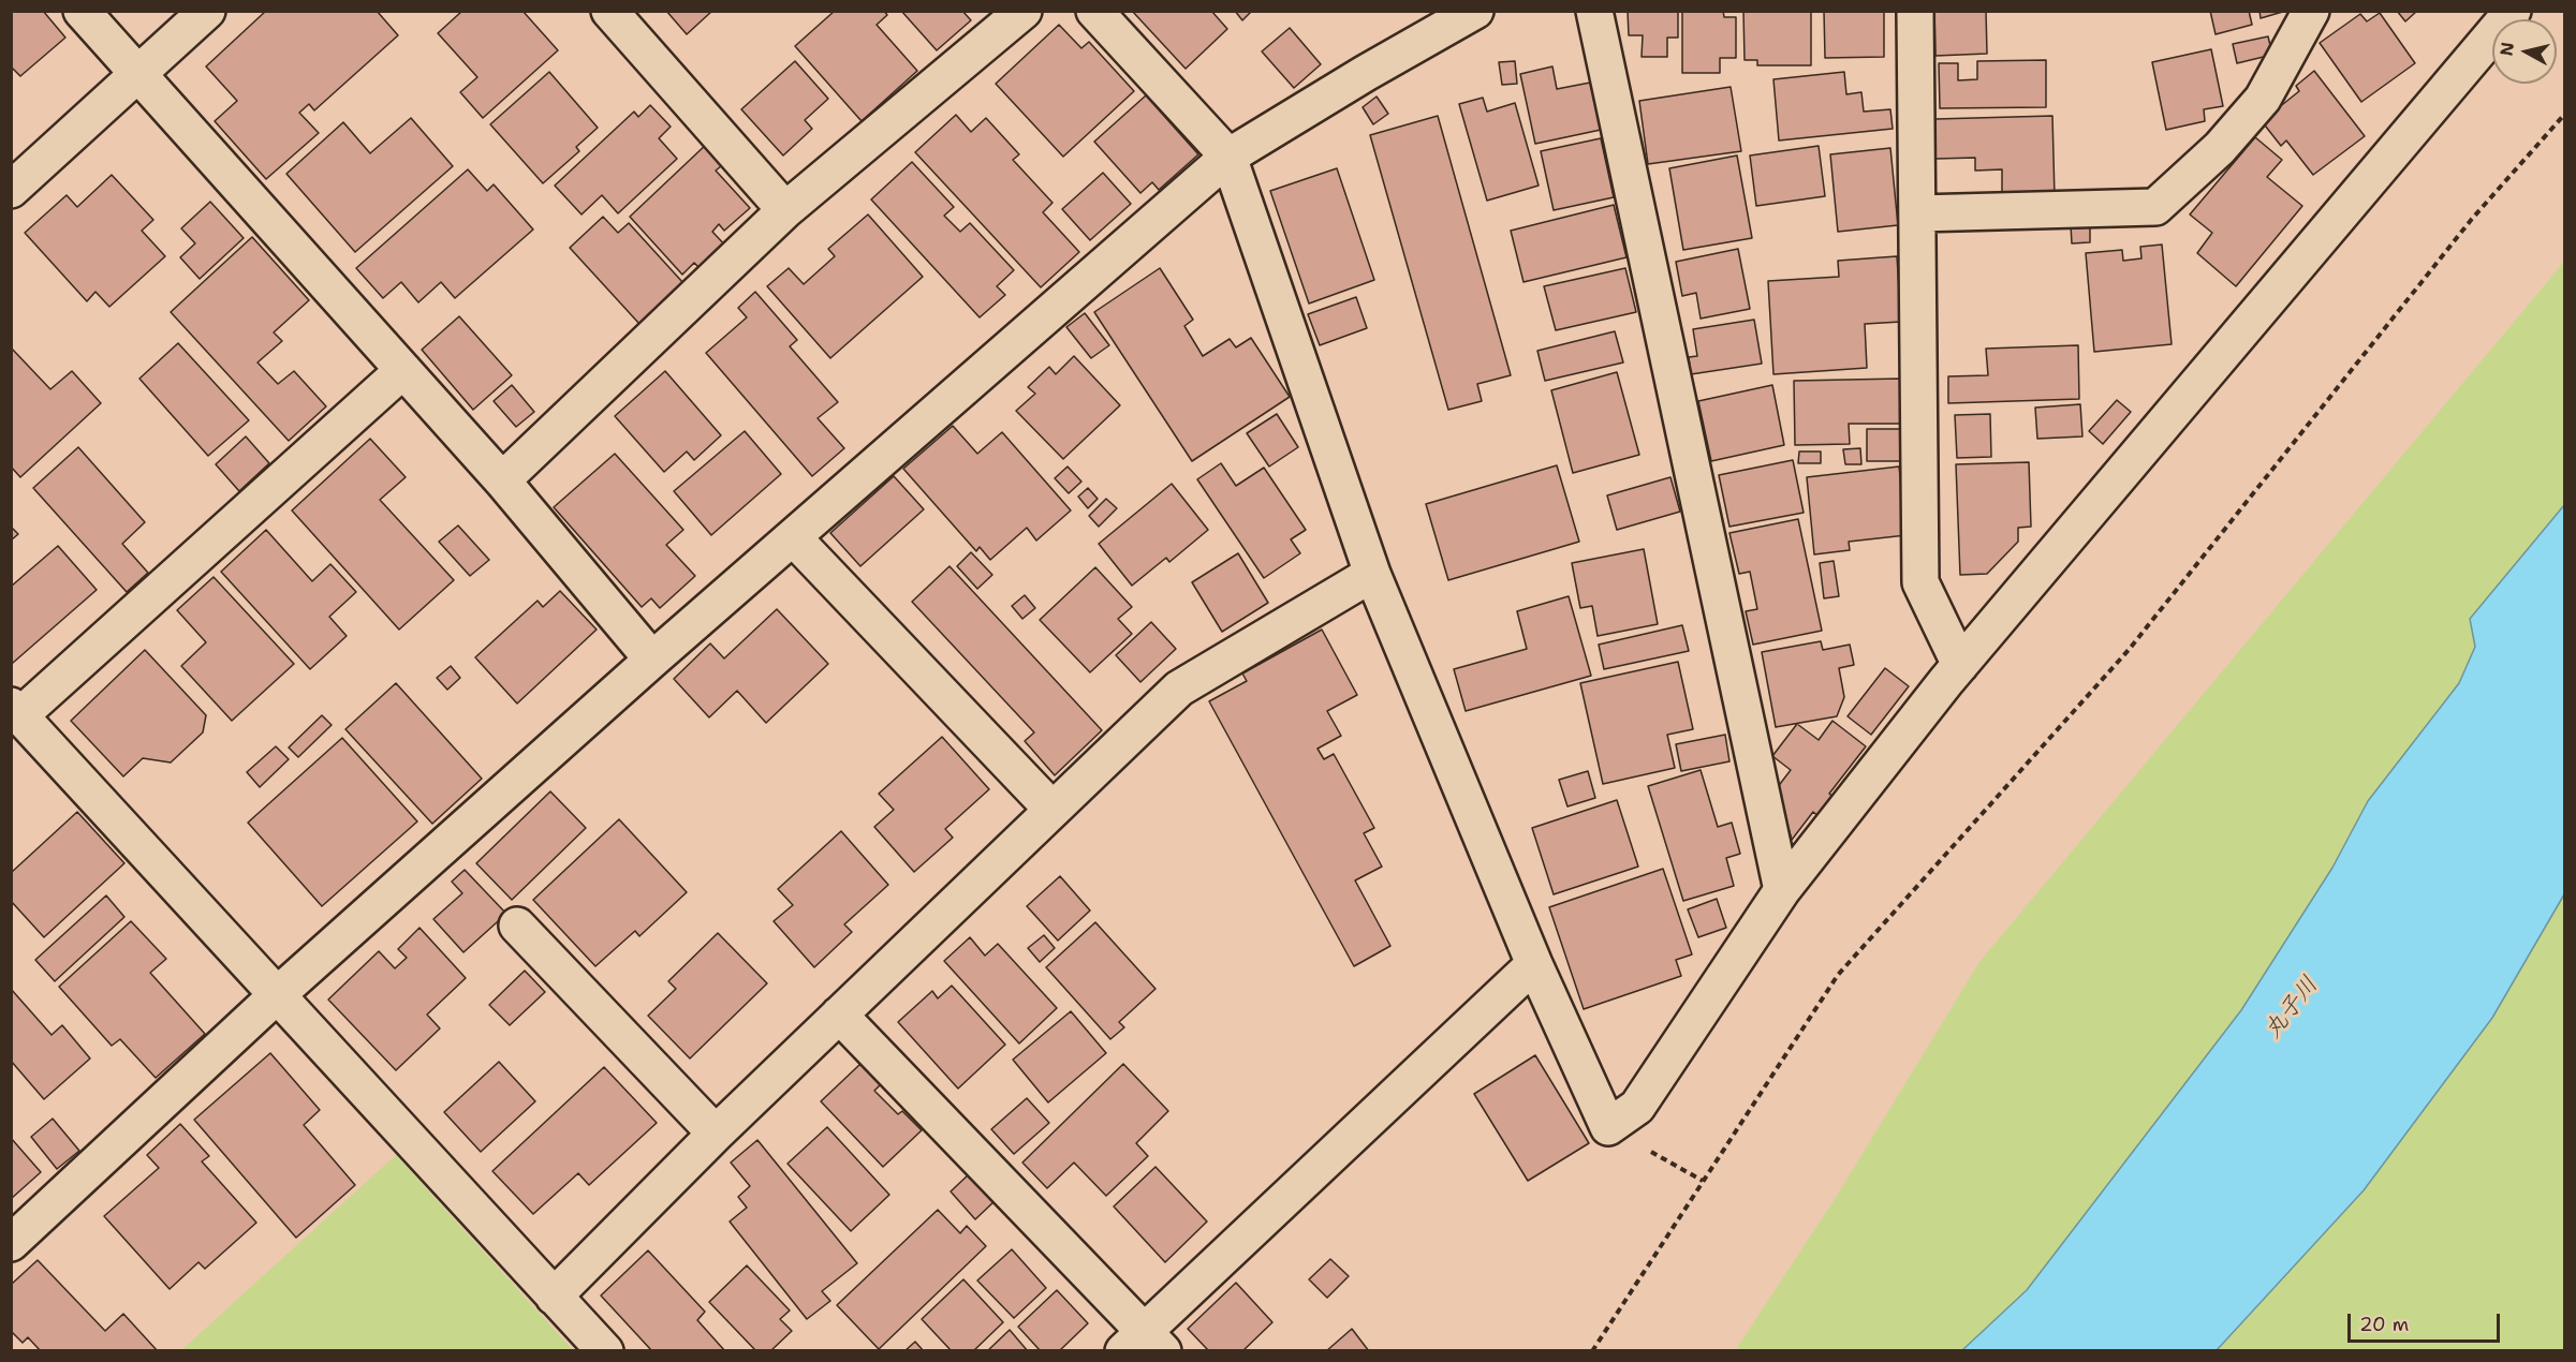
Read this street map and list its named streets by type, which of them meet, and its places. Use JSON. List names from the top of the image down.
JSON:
{
  "water": ["丸子川"],
  "scale_bar": "20 m",
  "north": "left"
}
